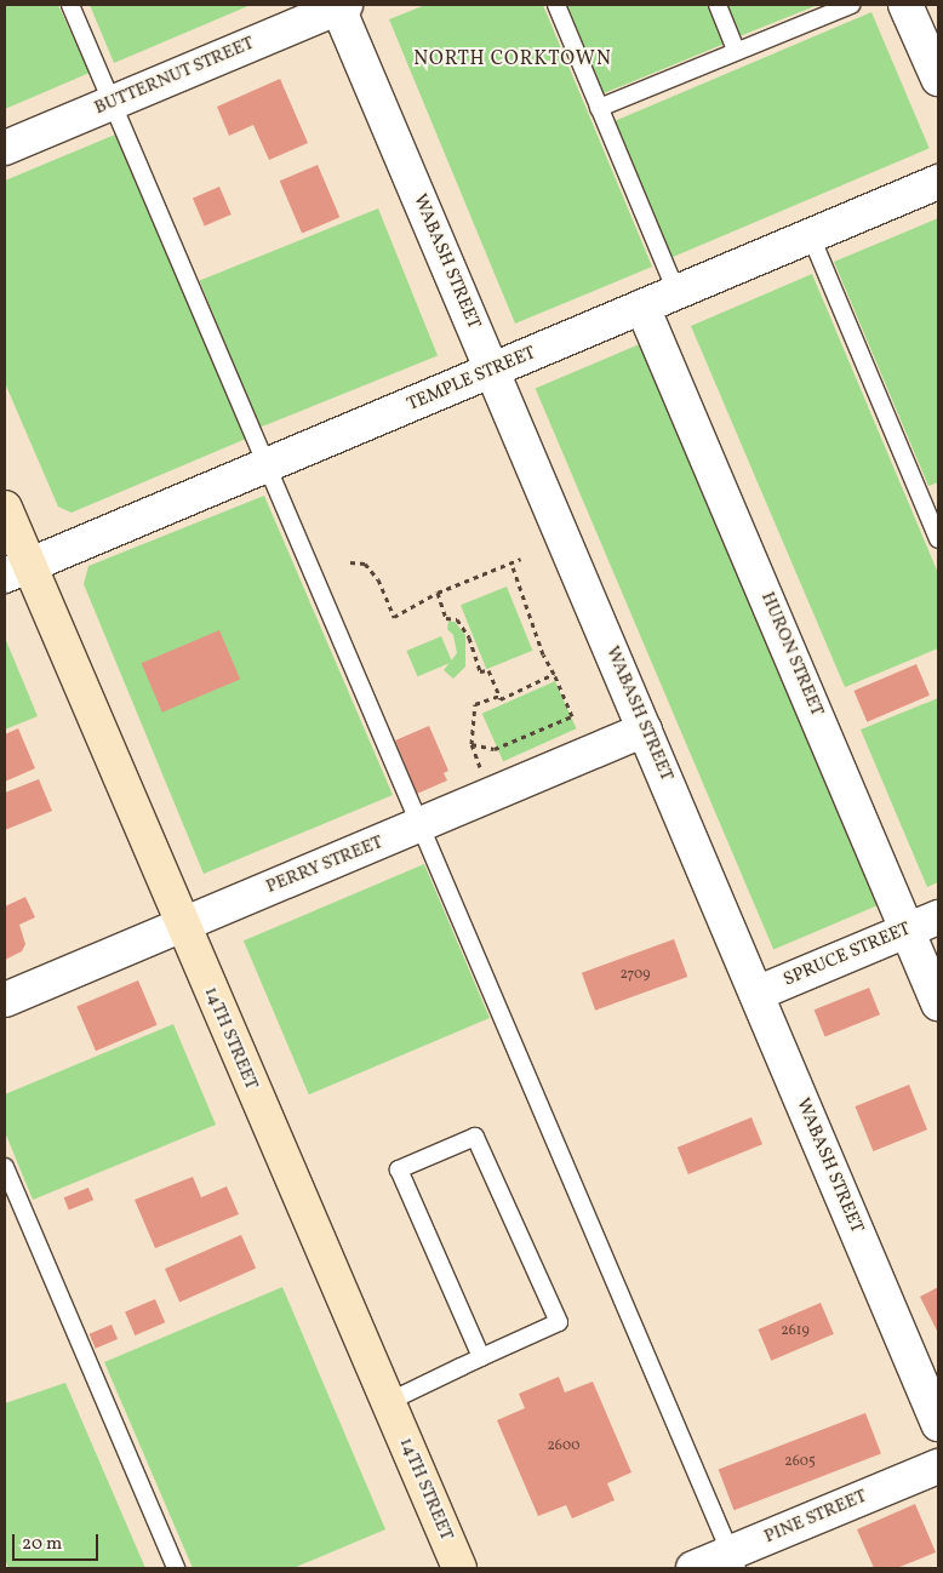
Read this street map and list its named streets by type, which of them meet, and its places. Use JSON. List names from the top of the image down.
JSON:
{
  "streets": {
    "street": [
      "BUTTERNUT STREET",
      "WABASH STREET",
      "TEMPLE STREET",
      "HURON STREET",
      "PERRY STREET",
      "SPRUCE STREET",
      "14TH STREET",
      "PINE STREET"
    ]
  },
  "crossings": [
    ["BUTTERNUT STREET", "WABASH STREET"],
    ["WABASH STREET", "TEMPLE STREET"],
    ["WABASH STREET", "PERRY STREET"],
    ["WABASH STREET", "SPRUCE STREET"],
    ["TEMPLE STREET", "HURON STREET"],
    ["TEMPLE STREET", "14TH STREET"],
    ["HURON STREET", "SPRUCE STREET"],
    ["PERRY STREET", "14TH STREET"]
  ],
  "districts": ["NORTH CORKTOWN"],
  "house_numbers": [
    "2709",
    "2619",
    "2600",
    "2605"
  ],
  "scale_bar": "20 m"
}
